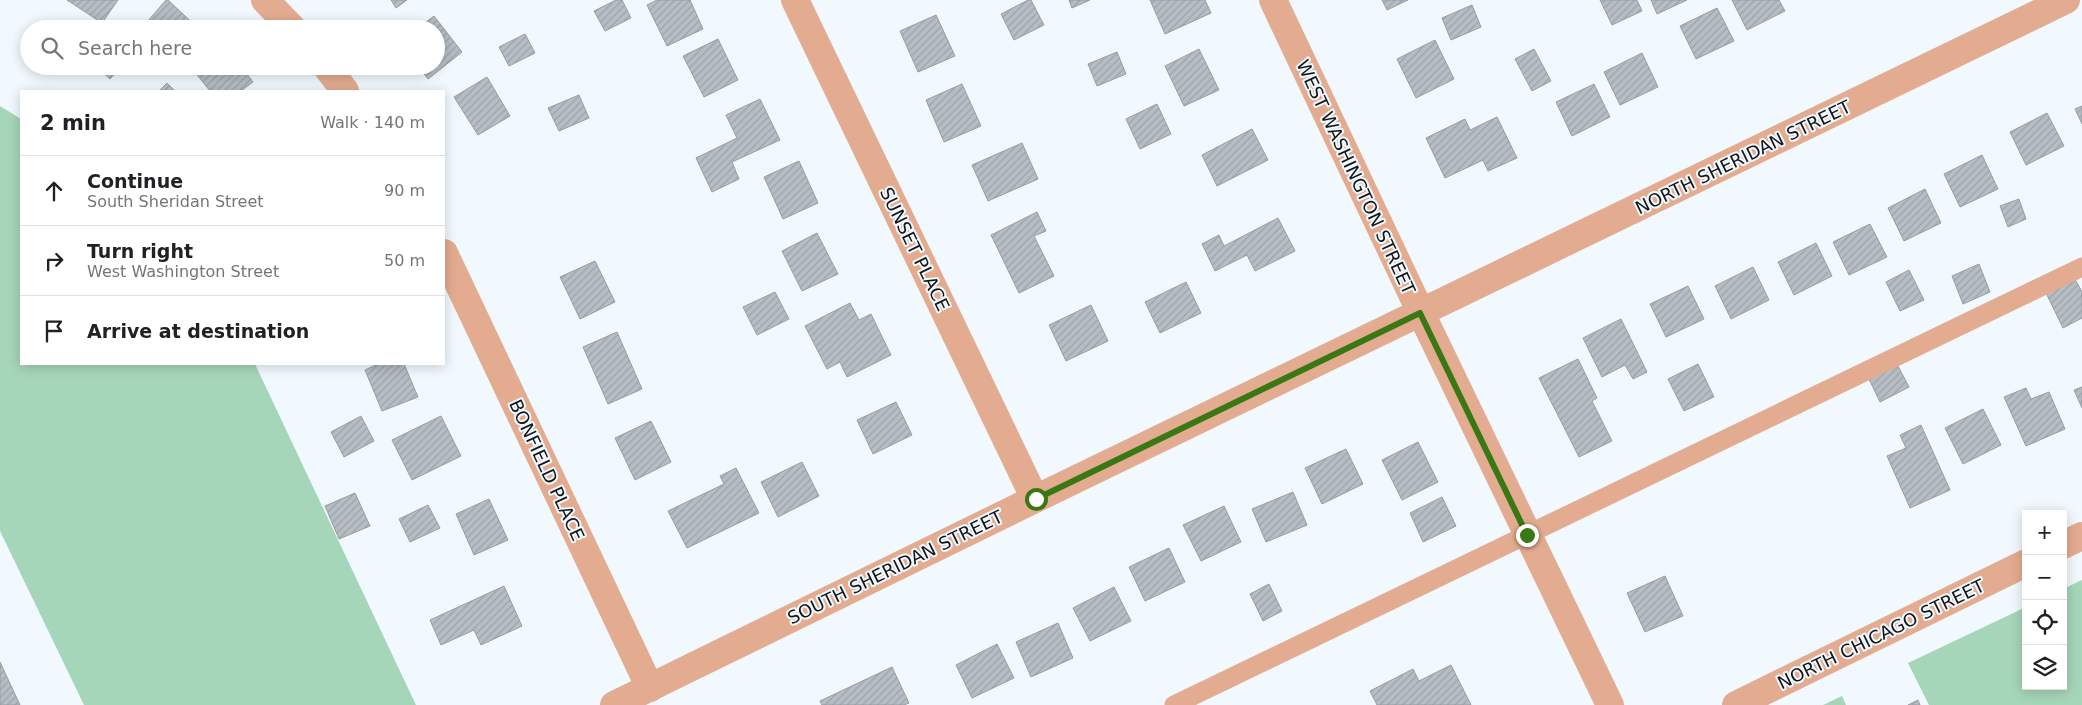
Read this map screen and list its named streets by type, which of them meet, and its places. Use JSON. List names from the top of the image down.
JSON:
{
  "streets": {
    "street": [
      "NORTH SHERIDAN STREET",
      "WEST WASHINGTON STREET",
      "SUNSET PLACE",
      "BONFIELD PLACE",
      "SOUTH SHERIDAN STREET",
      "NORTH CHICAGO STREET"
    ]
  },
  "crossings": [
    ["NORTH SHERIDAN STREET", "WEST WASHINGTON STREET"],
    ["NORTH SHERIDAN STREET", "SOUTH SHERIDAN STREET"],
    ["WEST WASHINGTON STREET", "SOUTH SHERIDAN STREET"],
    ["SUNSET PLACE", "SOUTH SHERIDAN STREET"],
    ["BONFIELD PLACE", "SOUTH SHERIDAN STREET"]
  ],
  "page": {
    "search": "Search here",
    "heading": ["2 min", "Walk · 140 m"],
    "list": [
      ["Continue", "South Sheridan Street", "90 m"],
      ["Turn right", "West Washington Street", "50 m"],
      "Arrive at destination"
    ],
    "map_buttons": ["+", "−"]
  }
}
